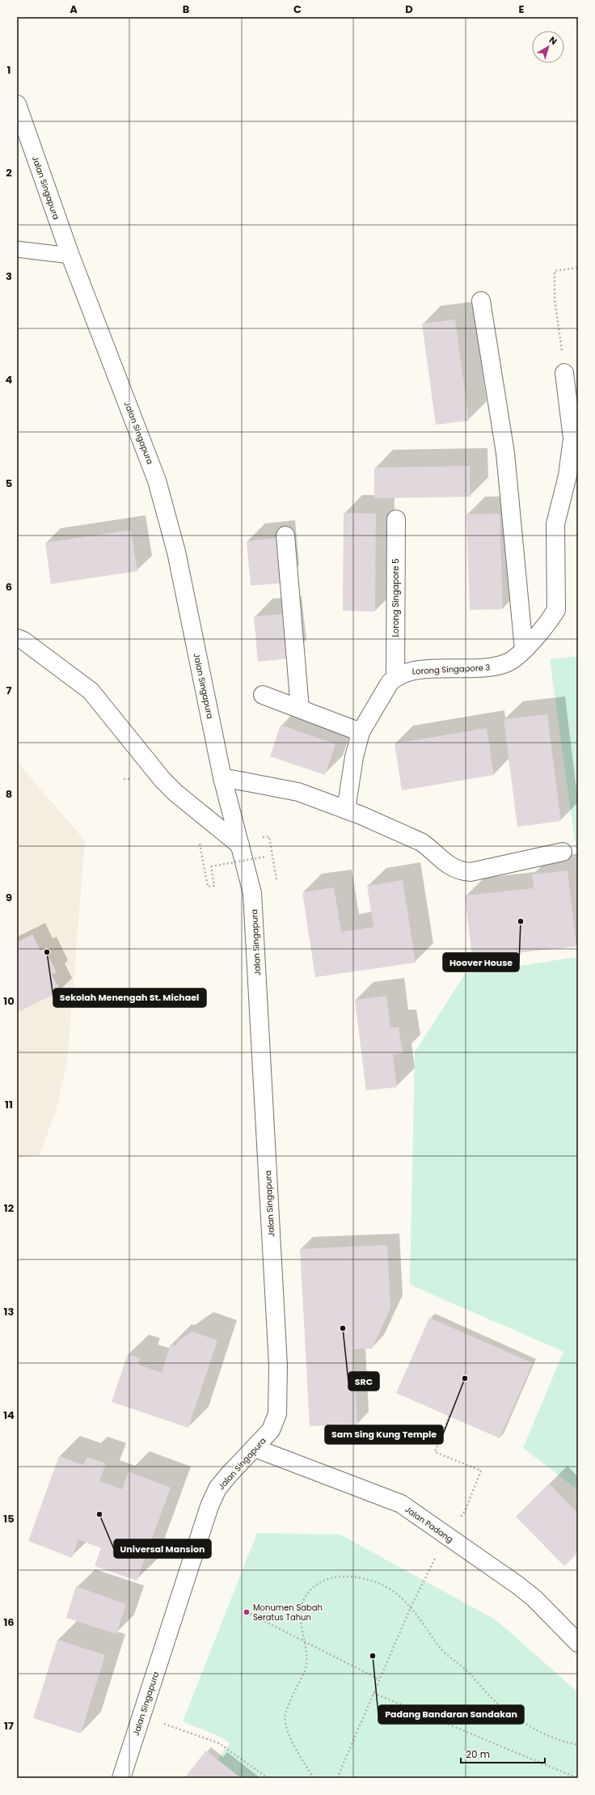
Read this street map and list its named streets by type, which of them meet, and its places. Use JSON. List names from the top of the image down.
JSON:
{
  "streets": {
    "street": [
      "Jalan Singapura",
      "Lorong Singapore 5",
      "Lorong Singapore 3",
      "Jalan Padang"
    ]
  },
  "crossings": [
    ["Jalan Singapura", "Jalan Padang"],
    ["Lorong Singapore 5", "Lorong Singapore 3"]
  ],
  "places": [
    "Hoover House",
    "Sekolah Menengah St. Michael",
    "SRC",
    "Sam Sing Kung Temple",
    "Universal Mansion",
    "Monumen Sabah Seratus Tahun",
    "Padang Bandaran Sandakan"
  ],
  "scale_bar": "20 m",
  "north": "top right",
  "grid": {
    "columns": [
      "A",
      "B",
      "C",
      "D",
      "E"
    ],
    "rows": [
      "1",
      "2",
      "3",
      "4",
      "5",
      "6",
      "7",
      "8",
      "9",
      "10",
      "11",
      "12",
      "13",
      "14",
      "15",
      "16",
      "17"
    ]
  }
}
